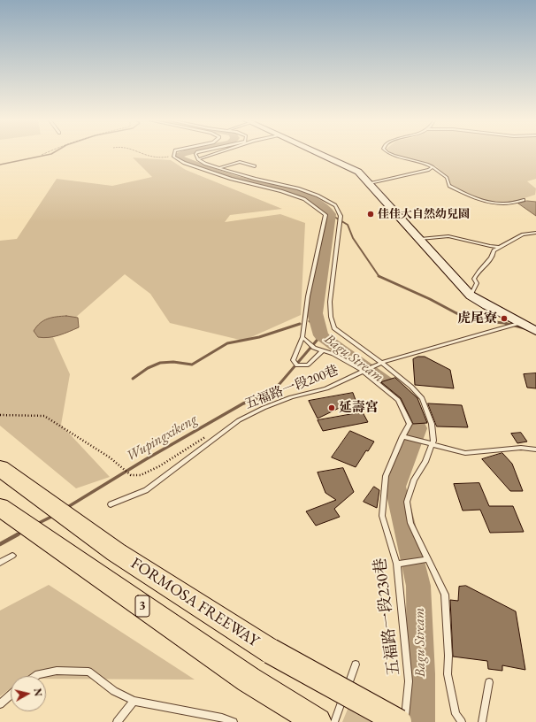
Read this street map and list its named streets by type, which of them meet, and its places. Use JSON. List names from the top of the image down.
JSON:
{
  "streets": {
    "highway": ["FORMOSA FREEWAY", "3"],
    "lane": ["五福路一段200巷", "五福路一段230巷"]
  },
  "crossings": [
    ["五福路一段200巷", "五福路一段230巷"]
  ],
  "water": ["Bagu Stream", "Wupingxikeng"],
  "places": ["佳佳大自然幼兒園", "虎尾寮", "延壽宮"],
  "north": "right"
}
